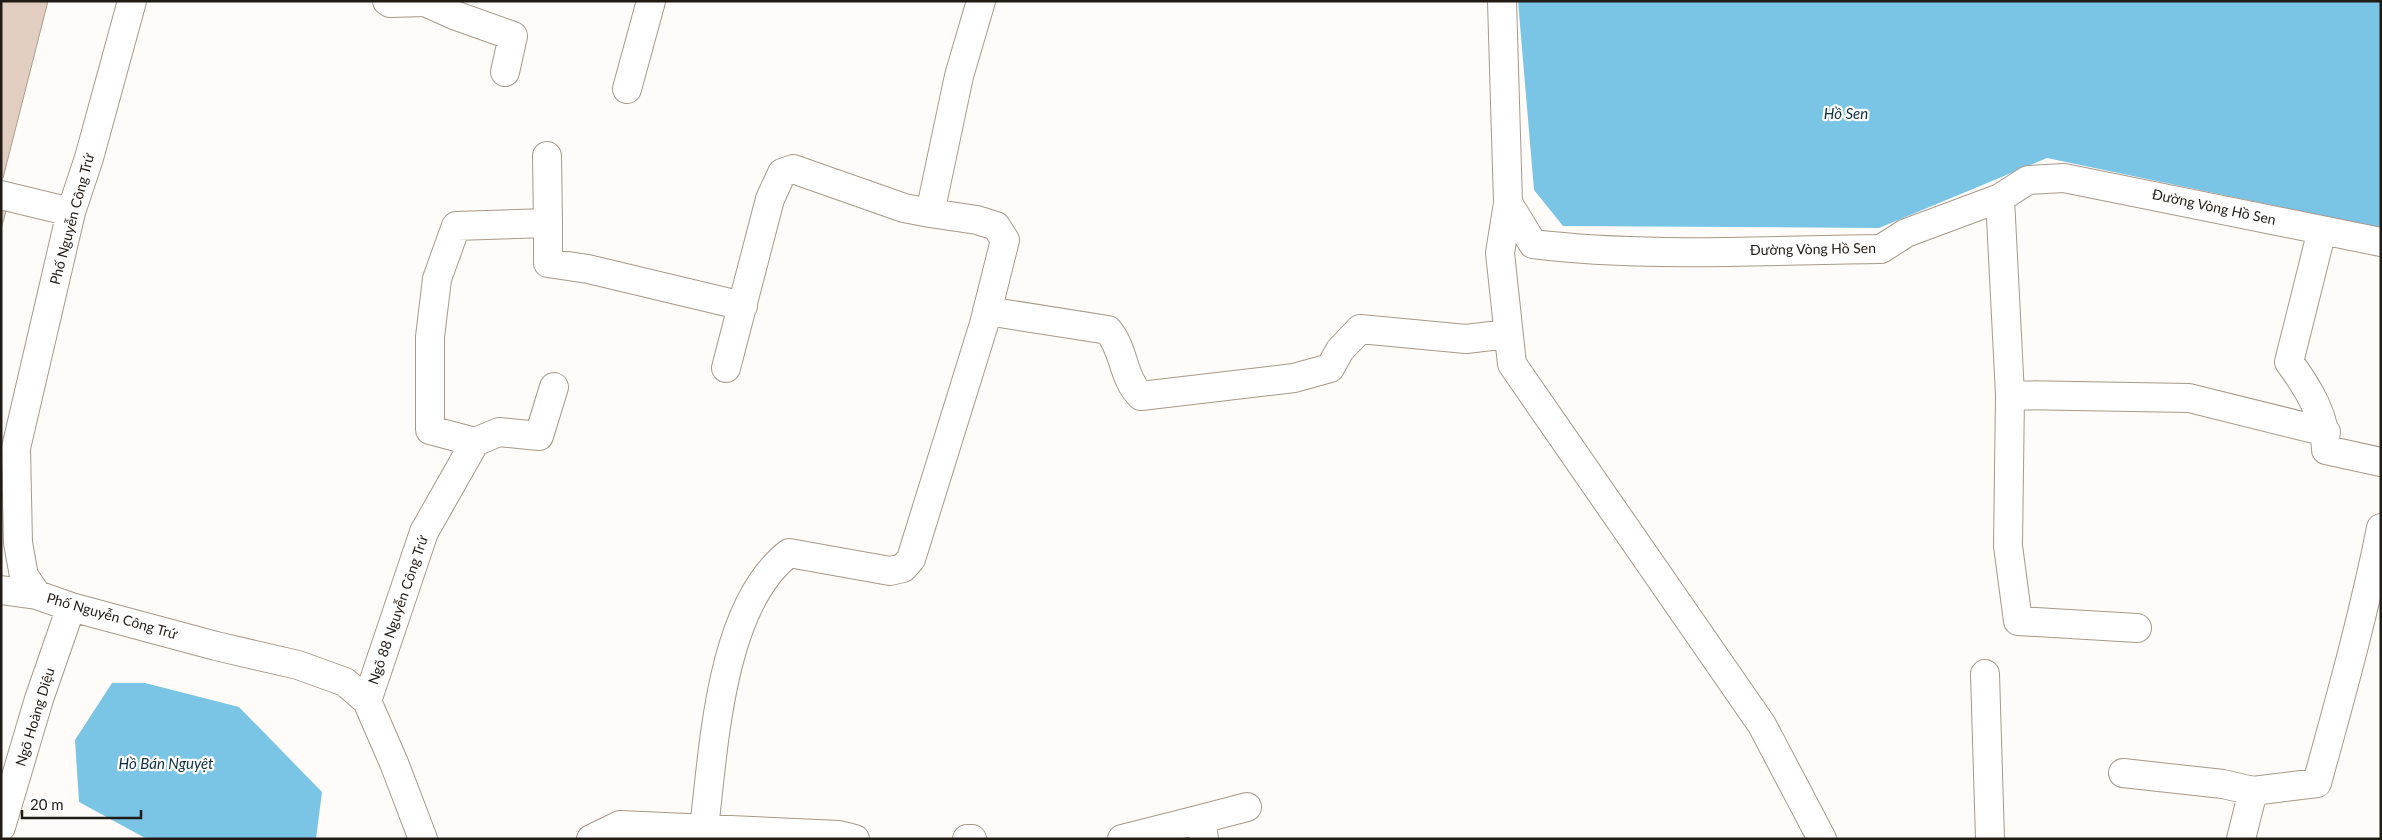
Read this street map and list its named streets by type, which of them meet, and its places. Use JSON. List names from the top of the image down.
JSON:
{
  "streets": {
    "street": [
      "Đường Vòng Hồ Sen",
      "Phố Nguyễn Công Trứ",
      "Ngõ 88 Nguyễn Công Trứ",
      "Ngõ Hoàng Diệu"
    ]
  },
  "crossings": [
    ["Phố Nguyễn Công Trứ", "Ngõ 88 Nguyễn Công Trứ"],
    ["Phố Nguyễn Công Trứ", "Ngõ Hoàng Diệu"]
  ],
  "water": ["Hồ Sen", "Hồ Bán Nguyệt"],
  "scale_bar": "20 m"
}
